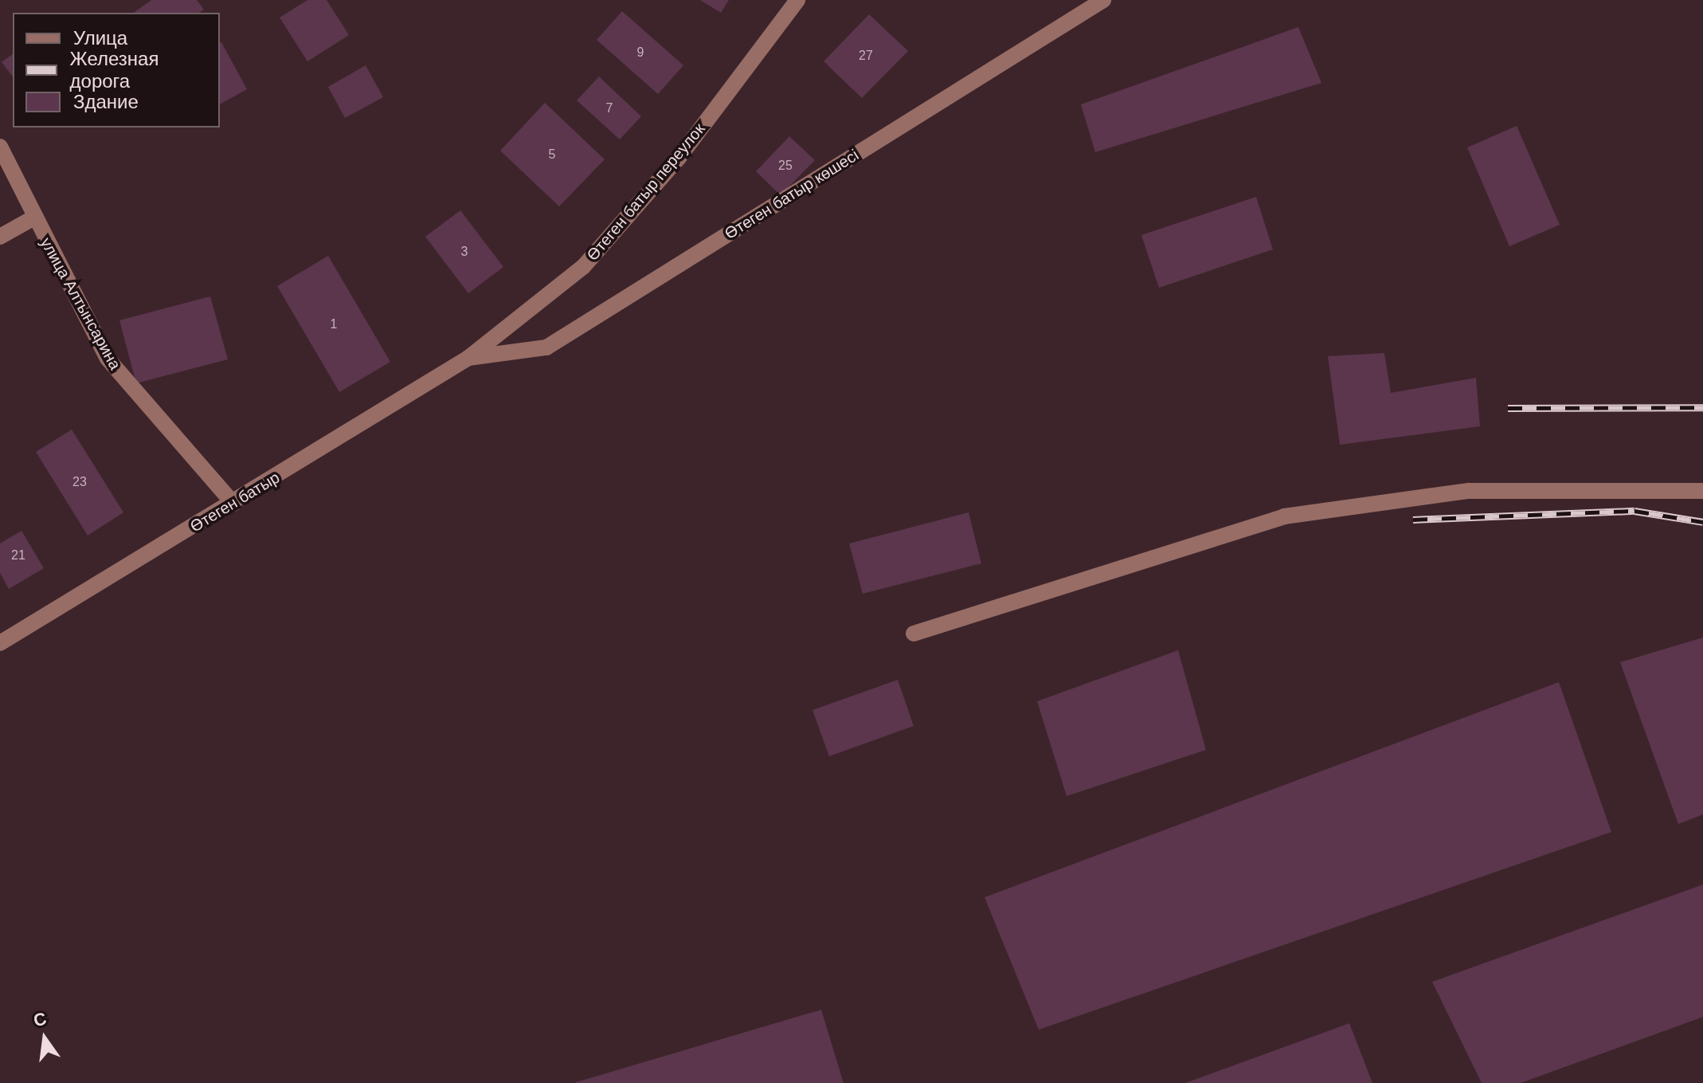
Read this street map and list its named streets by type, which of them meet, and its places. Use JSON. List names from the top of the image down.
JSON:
{
  "streets": {
    "street": [
      "Өтеген батыр переулок",
      "Өтеген батыр көшесі",
      "улица Алтынсарина",
      "Өтеген батыр"
    ]
  },
  "crossings": [
    ["Өтеген батыр переулок", "Өтеген батыр көшесі"],
    ["Өтеген батыр переулок", "Өтеген батыр"],
    ["Өтеген батыр көшесі", "Өтеген батыр"],
    ["улица Алтынсарина", "Өтеген батыр"]
  ],
  "house_numbers": [
    "9",
    "27",
    "7",
    "5",
    "25",
    "3",
    "1",
    "23",
    "21"
  ],
  "legend": ["Улица", "Железная дорога", "Здание"],
  "north": "top"
}
